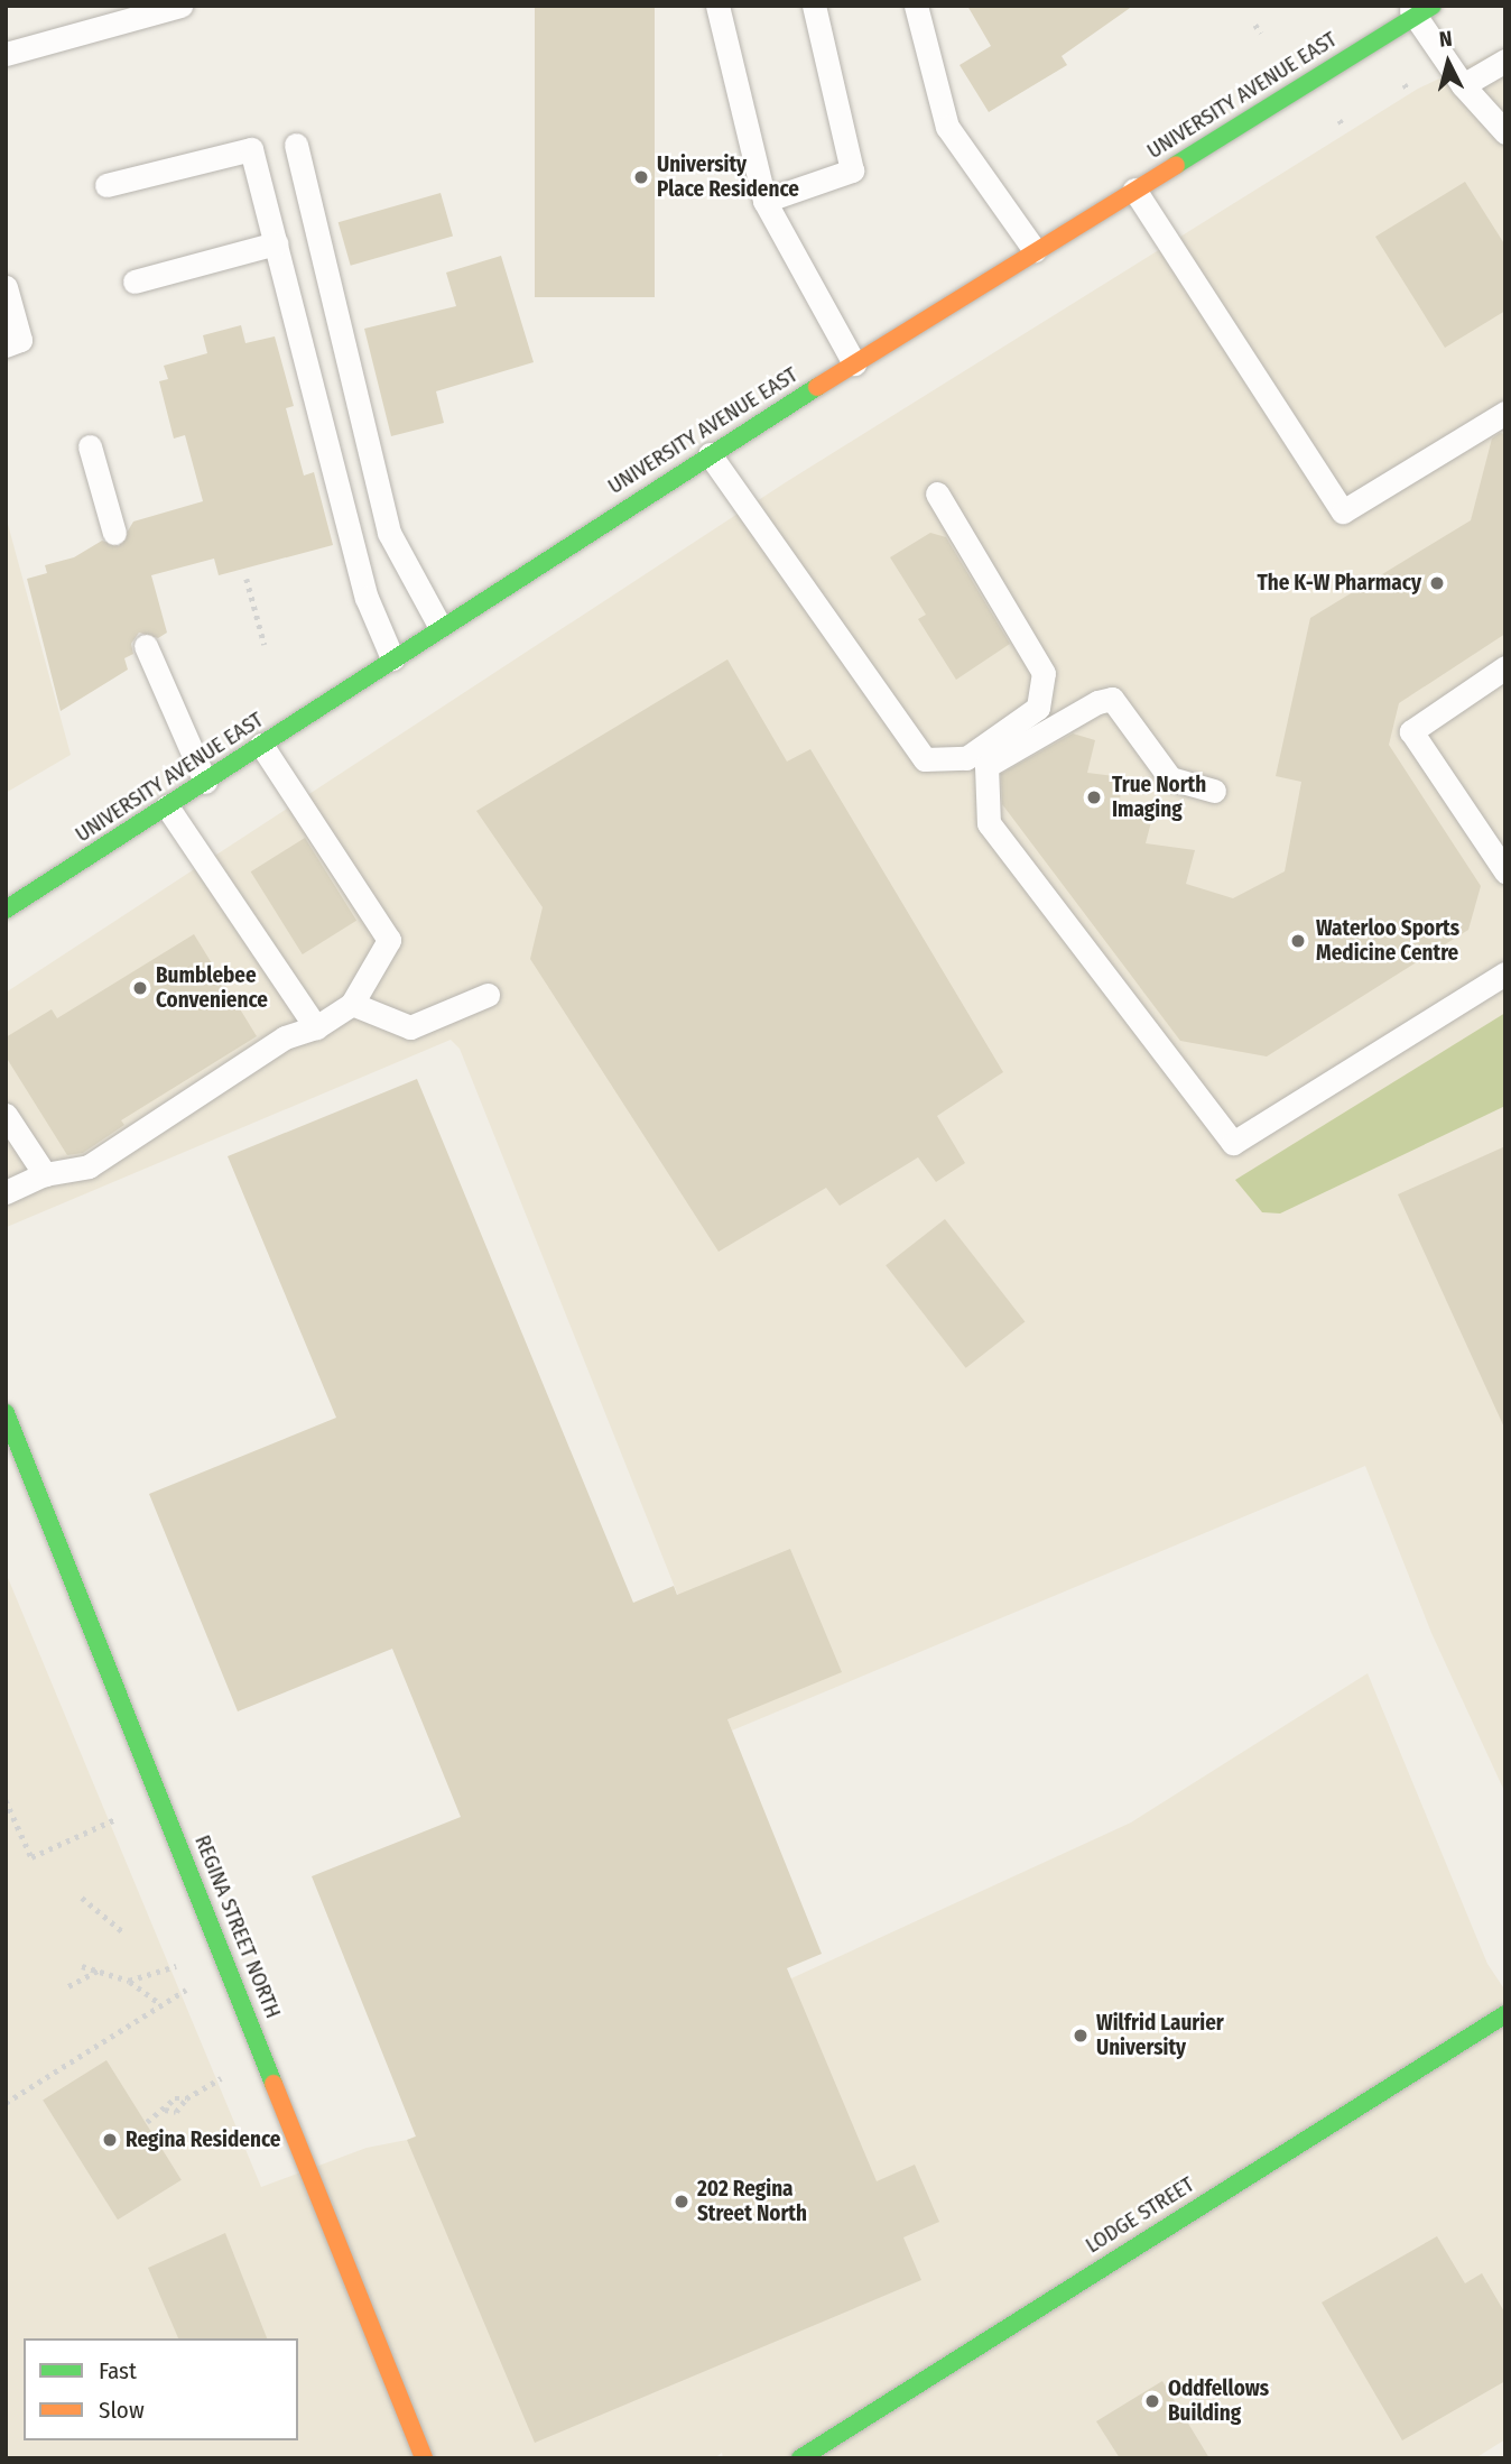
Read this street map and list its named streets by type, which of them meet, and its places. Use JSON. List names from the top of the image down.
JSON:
{
  "streets": {
    "street": ["UNIVERSITY AVENUE EAST", "REGINA STREET NORTH", "LODGE STREET"]
  },
  "places": [
    "University Place Residence",
    "The K-W Pharmacy",
    "True North Imaging",
    "Waterloo Sports Medicine Centre",
    "Bumblebee Convenience",
    "Wilfrid Laurier University",
    "Regina Residence",
    "202 Regina Street North",
    "Oddfellows Building"
  ],
  "legend": ["Fast", "Slow"],
  "north": "top"
}
